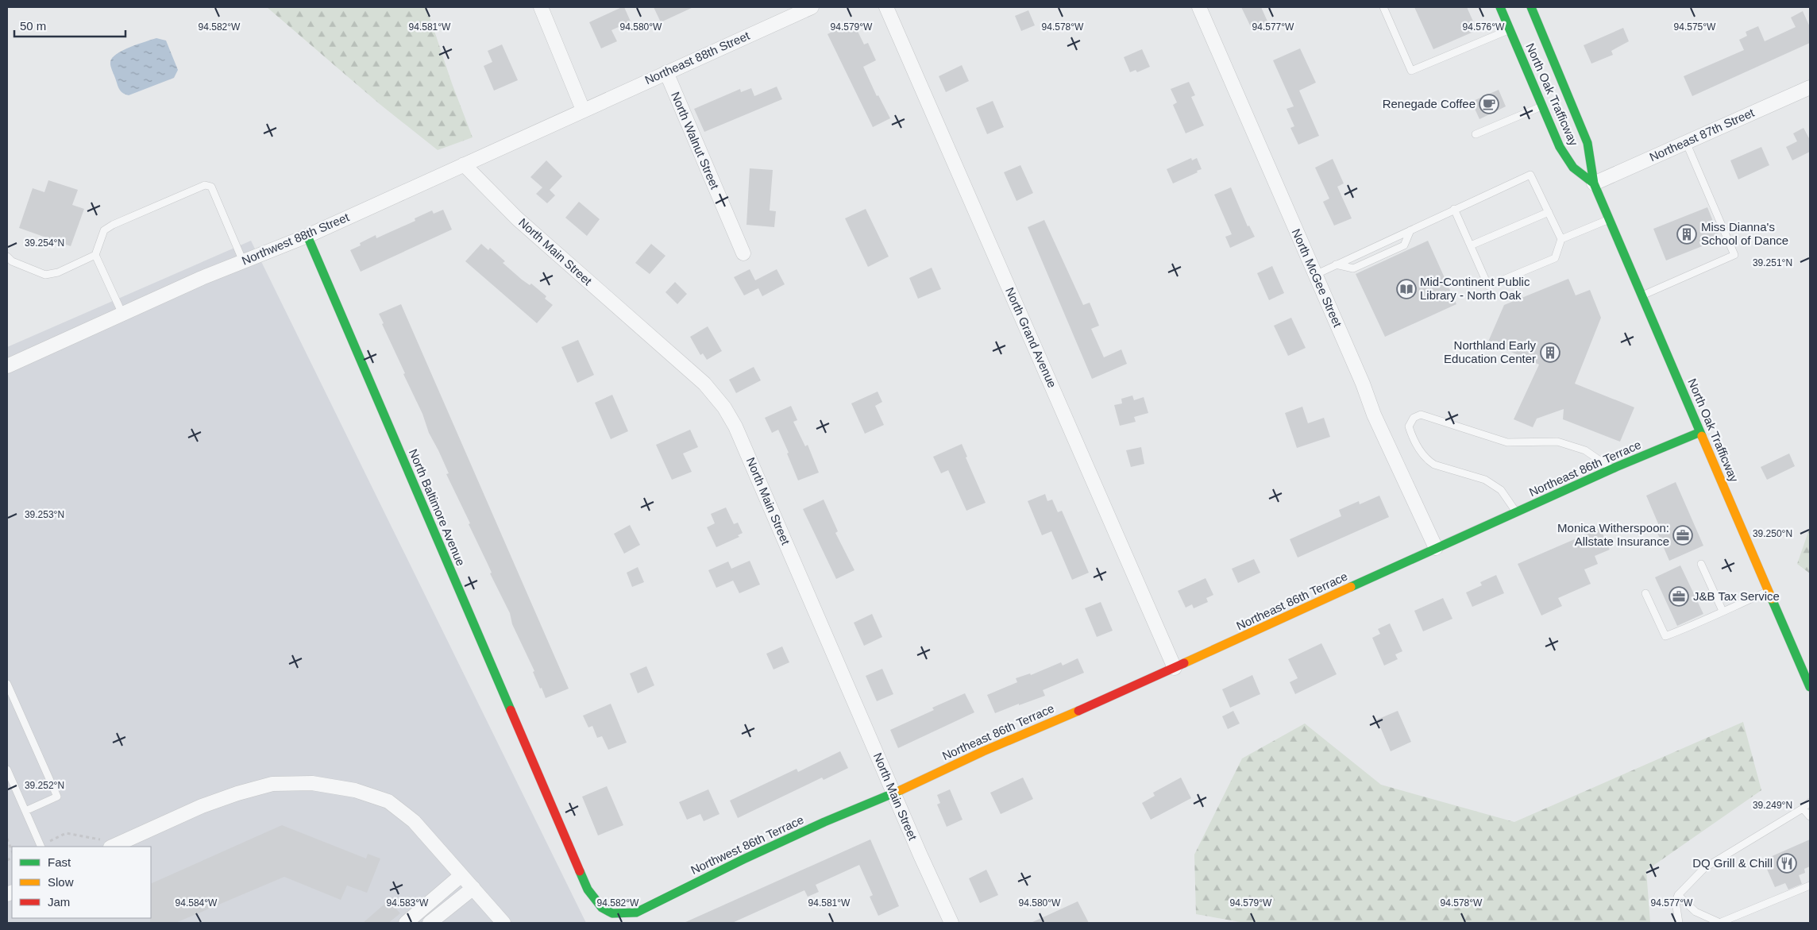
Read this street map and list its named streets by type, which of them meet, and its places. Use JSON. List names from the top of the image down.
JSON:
{
  "streets": {
    "street": [
      "Northeast 88th Street",
      "North Oak Trafficway",
      "Northeast 87th Street",
      "North Walnut Street",
      "Northwest 88th Street",
      "North Main Street",
      "North McGee Street",
      "North Grand Avenue",
      "Northeast 86th Terrace",
      "North Baltimore Avenue",
      "Northwest 86th Terrace"
    ]
  },
  "crossings": [
    ["Northeast 88th Street", "North Walnut Street"],
    ["Northeast 88th Street", "Northwest 88th Street"],
    ["North Oak Trafficway", "Northeast 87th Street"],
    ["North Oak Trafficway", "Northeast 86th Terrace"],
    ["Northwest 88th Street", "North Main Street"],
    ["Northwest 88th Street", "North Baltimore Avenue"],
    ["North Main Street", "Northeast 86th Terrace"],
    ["North Main Street", "Northwest 86th Terrace"],
    ["North McGee Street", "Northeast 86th Terrace"],
    ["North Grand Avenue", "Northeast 86th Terrace"],
    ["Northeast 86th Terrace", "Northwest 86th Terrace"],
    ["North Baltimore Avenue", "Northwest 86th Terrace"]
  ],
  "places": {
    "cafe": ["Renegade Coffee"],
    "building": ["Miss Dianna's School of Dance", "Northland Early Education Center"],
    "library": ["Mid-Continent Public Library - North Oak"],
    "office": ["Monica Witherspoon: Allstate Insurance", "J&B Tax Service"],
    "restaurant": ["DQ Grill & Chill"]
  },
  "legend": ["Fast", "Slow", "Jam"],
  "scale_bar": "50 m",
  "coordinates": [
    "94.582°W",
    "94.579°W",
    "94.578°W",
    "94.576°W",
    "94.575°W",
    "94.581°W",
    "94.580°W",
    "94.577°W",
    "39.254°N",
    "39.251°N",
    "39.253°N",
    "39.250°N",
    "39.252°N",
    "39.249°N",
    "94.584°W",
    "94.583°W"
  ]
}
